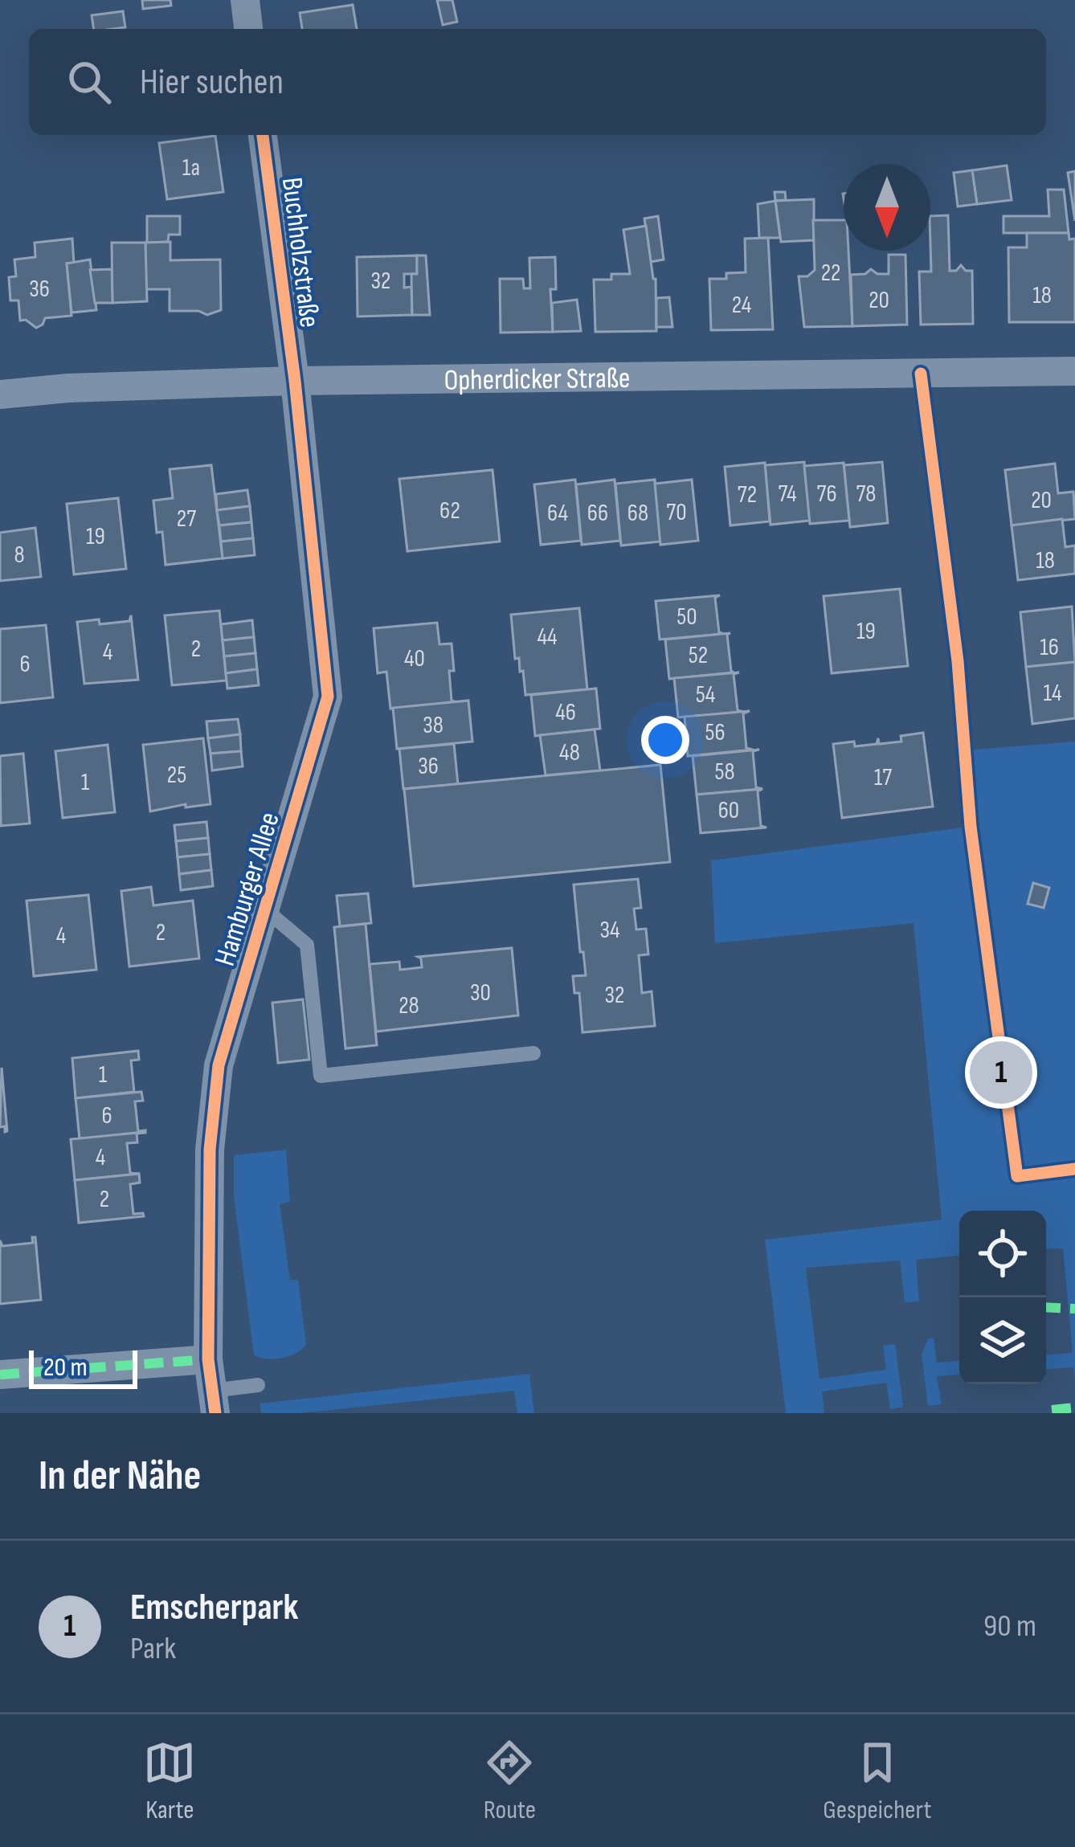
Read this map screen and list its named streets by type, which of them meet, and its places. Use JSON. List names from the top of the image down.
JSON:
{
  "streets": {
    "street": ["Buchholzstraße", "Opherdicker Straße", "Hamburger Allee"]
  },
  "crossings": [
    ["Buchholzstraße", "Opherdicker Straße"],
    ["Buchholzstraße", "Hamburger Allee"],
    ["Opherdicker Straße", "Hamburger Allee"]
  ],
  "house_numbers": [
    "1a",
    "22",
    "32",
    "36",
    "18",
    "20",
    "24",
    "74",
    "76",
    "78",
    "72",
    "20",
    "62",
    "70",
    "64",
    "66",
    "68",
    "27",
    "19",
    "8",
    "18",
    "50",
    "19",
    "44",
    "16",
    "2",
    "4",
    "52",
    "40",
    "6",
    "14",
    "54",
    "46",
    "38",
    "56",
    "48",
    "36",
    "58",
    "25",
    "17",
    "1",
    "60",
    "34",
    "2",
    "4",
    "30",
    "32",
    "28",
    "1",
    "6",
    "4",
    "2"
  ],
  "scale_bar": "20 m",
  "north": "bottom",
  "page": {
    "search": "Hier suchen",
    "pins": "1",
    "scale": "20 m",
    "heading": "In der Nähe",
    "list": [
      {
        "mark": "1",
        "name": "Emscherpark",
        "note": "Park",
        "value": "90 m"
      }
    ],
    "nav": ["Karte", "Route", "Gespeichert"]
  }
}
